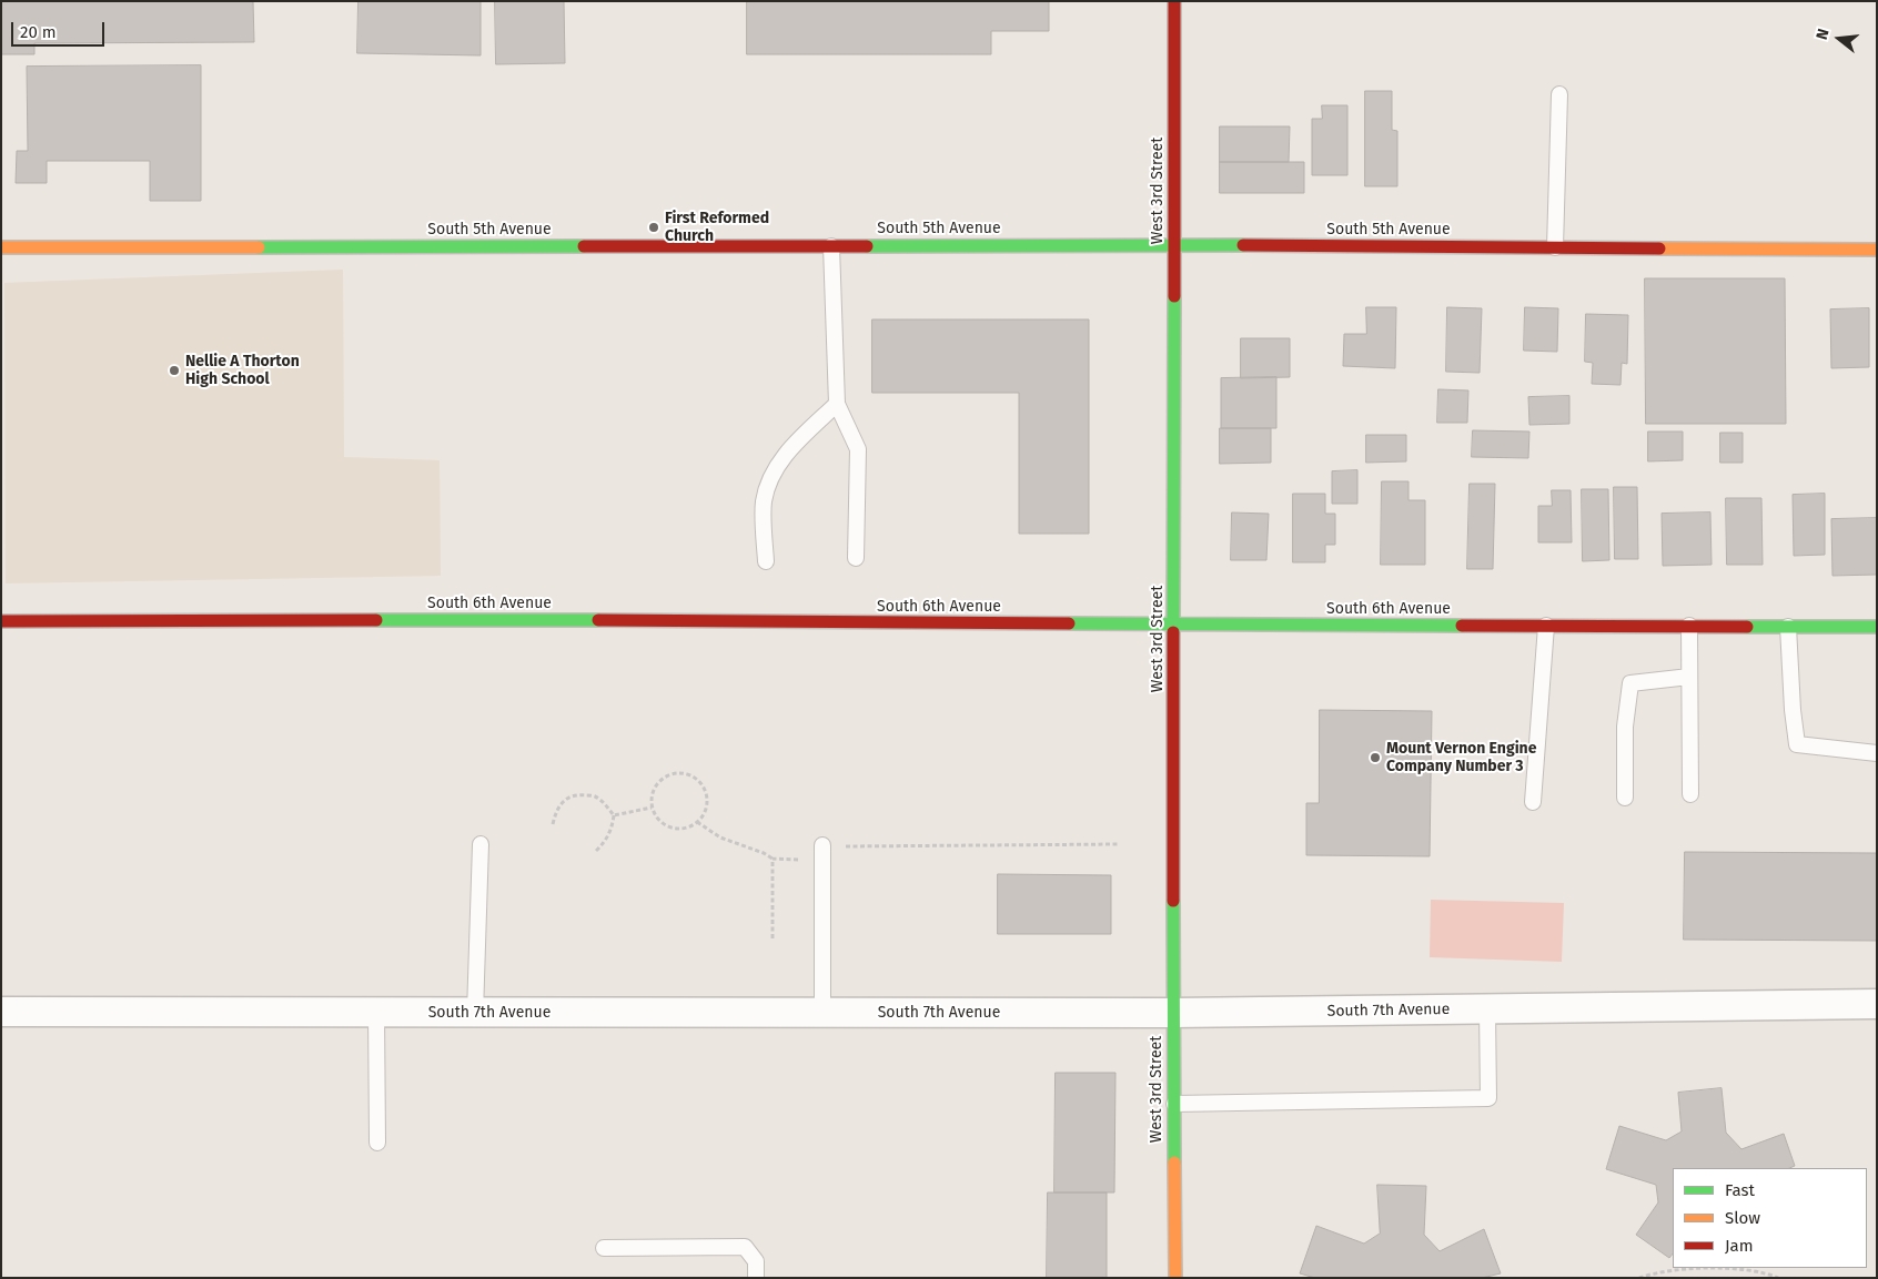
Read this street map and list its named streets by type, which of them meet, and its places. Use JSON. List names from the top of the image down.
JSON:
{
  "streets": {
    "street": [
      "West 3rd Street",
      "South 5th Avenue",
      "South 6th Avenue",
      "South 7th Avenue"
    ]
  },
  "crossings": [
    ["West 3rd Street", "South 5th Avenue"],
    ["West 3rd Street", "South 6th Avenue"],
    ["West 3rd Street", "South 7th Avenue"]
  ],
  "places": ["First Reformed Church", "Nellie A Thorton High School", "Mount Vernon Engine Company Number 3"],
  "legend": ["Fast", "Slow", "Jam"],
  "scale_bar": "20 m",
  "north": "left"
}
